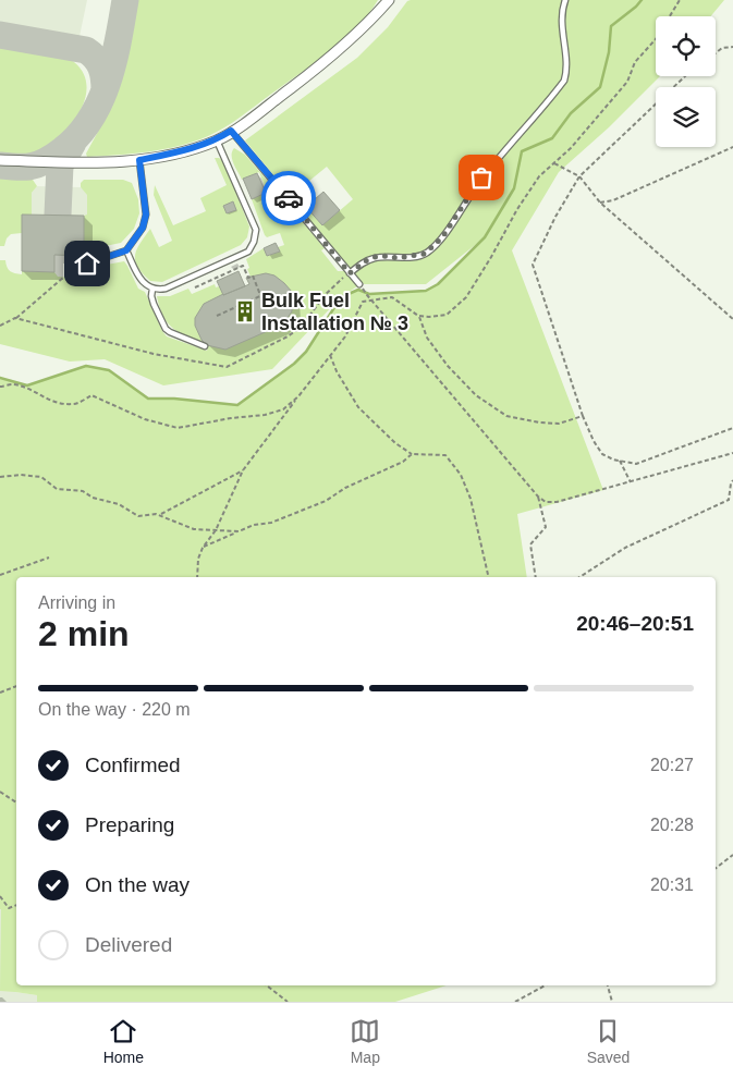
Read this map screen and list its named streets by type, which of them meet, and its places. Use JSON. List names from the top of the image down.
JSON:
{
  "places": {
    "building": ["Bulk Fuel Installation № 3"]
  },
  "page": {
    "heading": ["2 min", "Arriving in", "20:46–20:51"],
    "bar": "On the way · 220 m",
    "list": [
      ["Confirmed", "20:27"],
      ["Preparing", "20:28"],
      ["On the way", "20:31"],
      "Delivered"
    ],
    "tabs": ["Home", "Map", "Saved"]
  }
}
